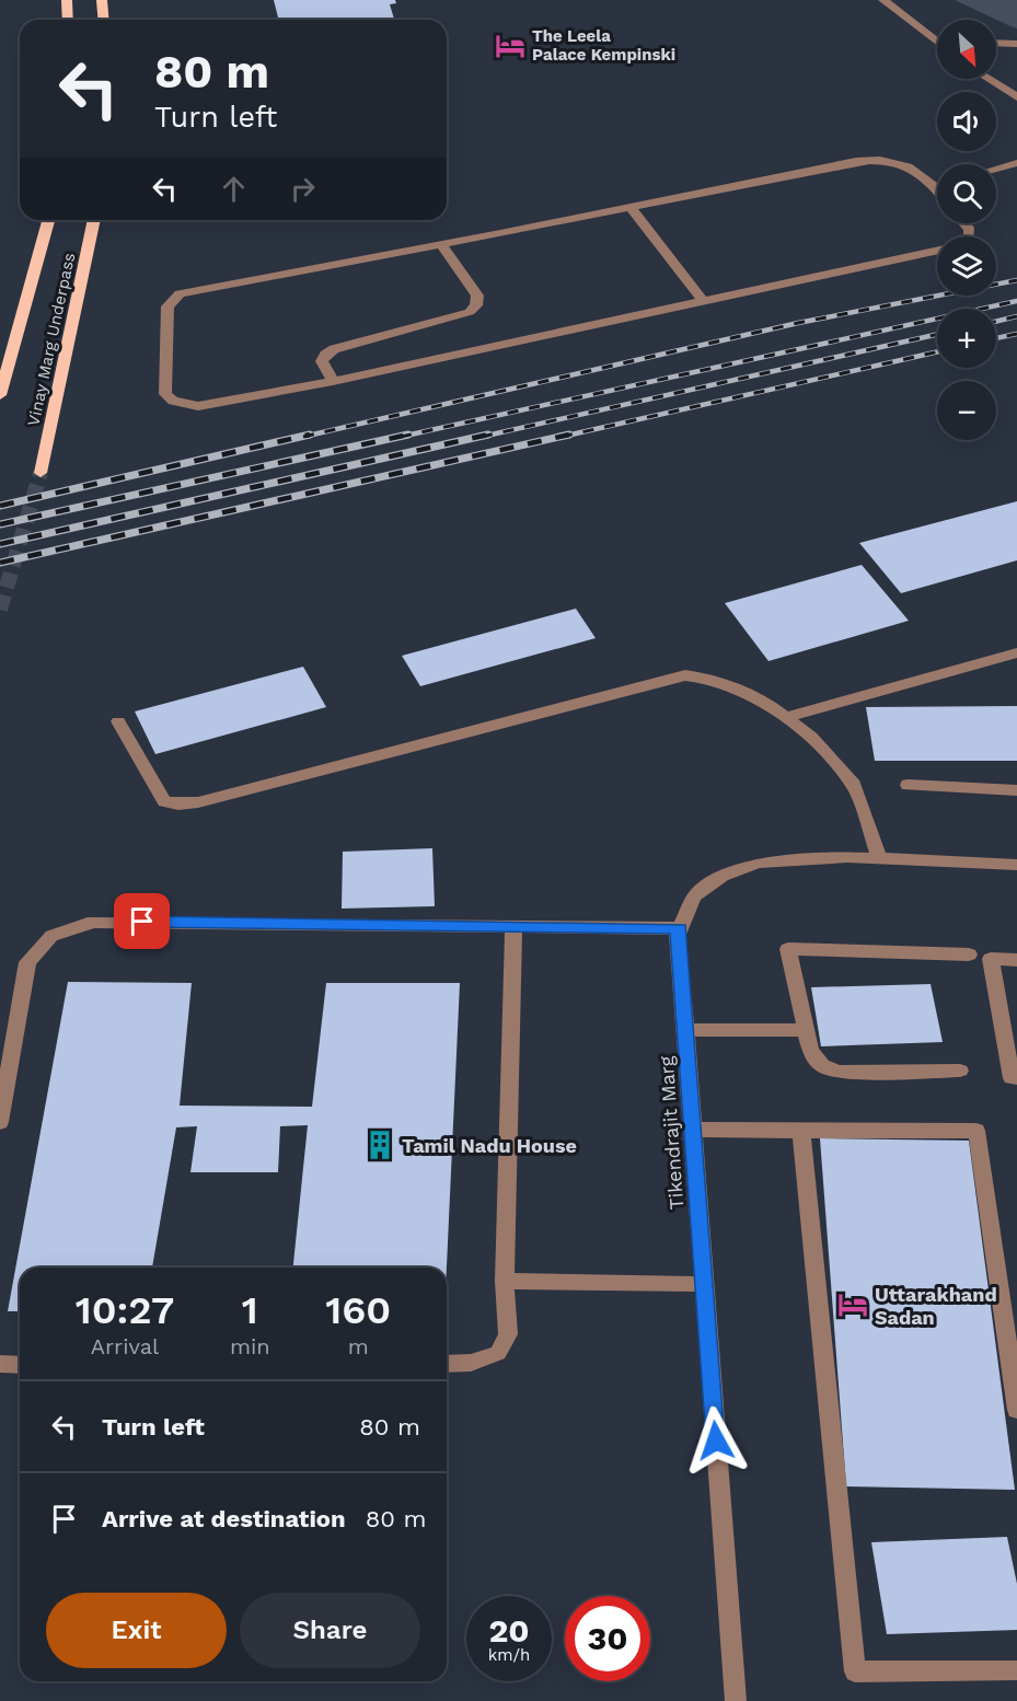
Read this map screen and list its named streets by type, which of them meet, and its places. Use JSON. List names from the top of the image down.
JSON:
{
  "streets": {
    "main road": ["Vinay Marg Underpass"],
    "street": ["Tikendrajit Marg"]
  },
  "places": {
    "hotel": ["The Leela Palace Kempinski", "Uttarakhand Sadan"],
    "building": ["Tamil Nadu House"]
  },
  "north": "bottom right",
  "page": {
    "map_buttons": ["+", "−"],
    "turn": ["80 m", "Turn left"],
    "eta": [
      "10:27",
      "Arrival",
      "1",
      "min",
      "160",
      "m"
    ],
    "list": [
      {
        "name": "Turn left",
        "value": "80 m"
      },
      {
        "name": "Arrive at destination",
        "value": "80 m"
      }
    ],
    "buttons": ["Exit", "Share"],
    "speed": "20 km/h",
    "limit": "30"
  }
}
